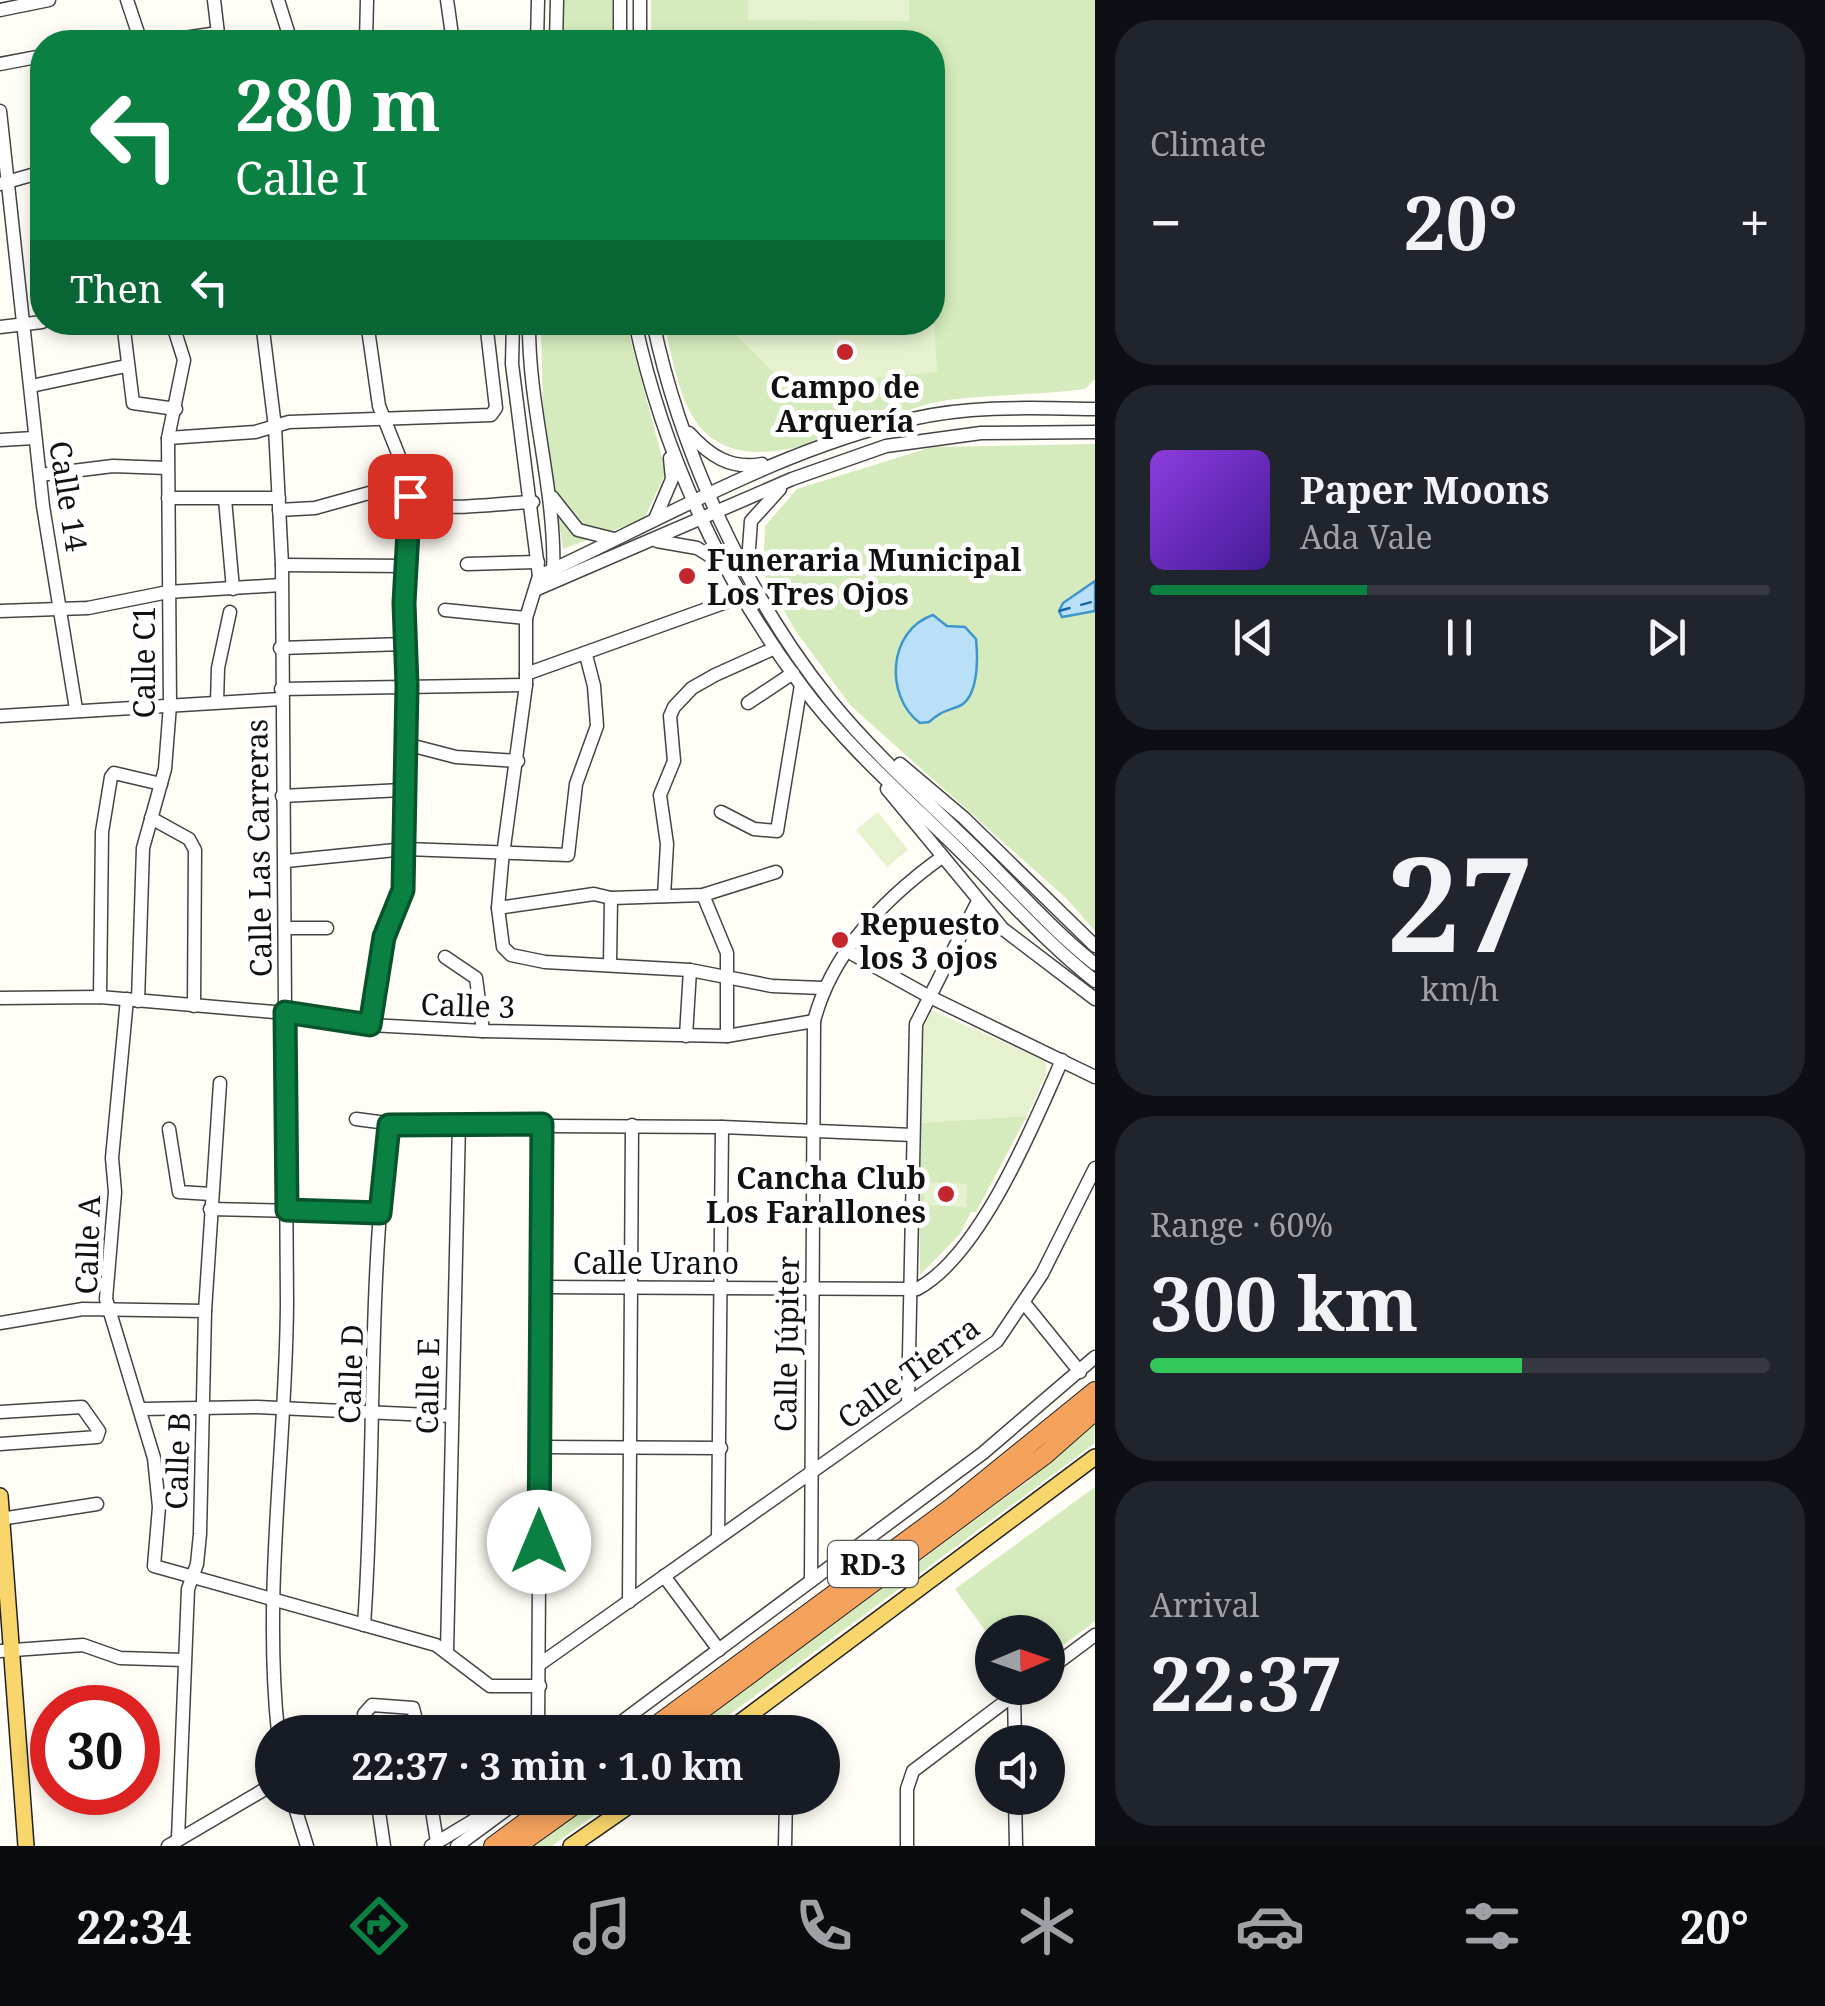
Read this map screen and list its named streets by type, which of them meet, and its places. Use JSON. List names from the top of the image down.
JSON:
{
  "streets": {
    "highway": ["RD-3"],
    "street": [
      "Calle 14",
      "Calle C1",
      "Calle Las Carreras",
      "Calle 3",
      "Calle A",
      "Calle Urano",
      "Calle Júpiter",
      "Calle Tierra",
      "Calle D",
      "Calle E",
      "Calle B"
    ]
  },
  "crossings": [
    ["Calle C1", "Calle 3"],
    ["Calle C1", "Calle A"],
    ["Calle Las Carreras", "Calle 3"],
    ["Calle 3", "Calle A"],
    ["Calle 3", "Calle Júpiter"],
    ["Calle A", "Calle B"],
    ["Calle Urano", "Calle Júpiter"],
    ["Calle Júpiter", "Calle Tierra"]
  ],
  "places": [
    "Campo de Arquería",
    "Funeraria Municipal Los Tres Ojos",
    "Repuesto los 3 ojos",
    "Cancha Club Los Farallones"
  ],
  "north": "right",
  "page": {
    "tile": [
      "Climate",
      ["27", "km/h"],
      ["Range · 60%", "300 km"],
      ["Arrival", "22:37"]
    ],
    "turn": ["280 m", "Calle I"],
    "heat": ["−", "20°", "+"],
    "then": "Then",
    "song": ["Paper Moons", "Ada Vale"],
    "limit": "30",
    "trip": "22:37 · 3 min · 1.0 km",
    "tabs": ["22:34", "20°"]
  }
}
